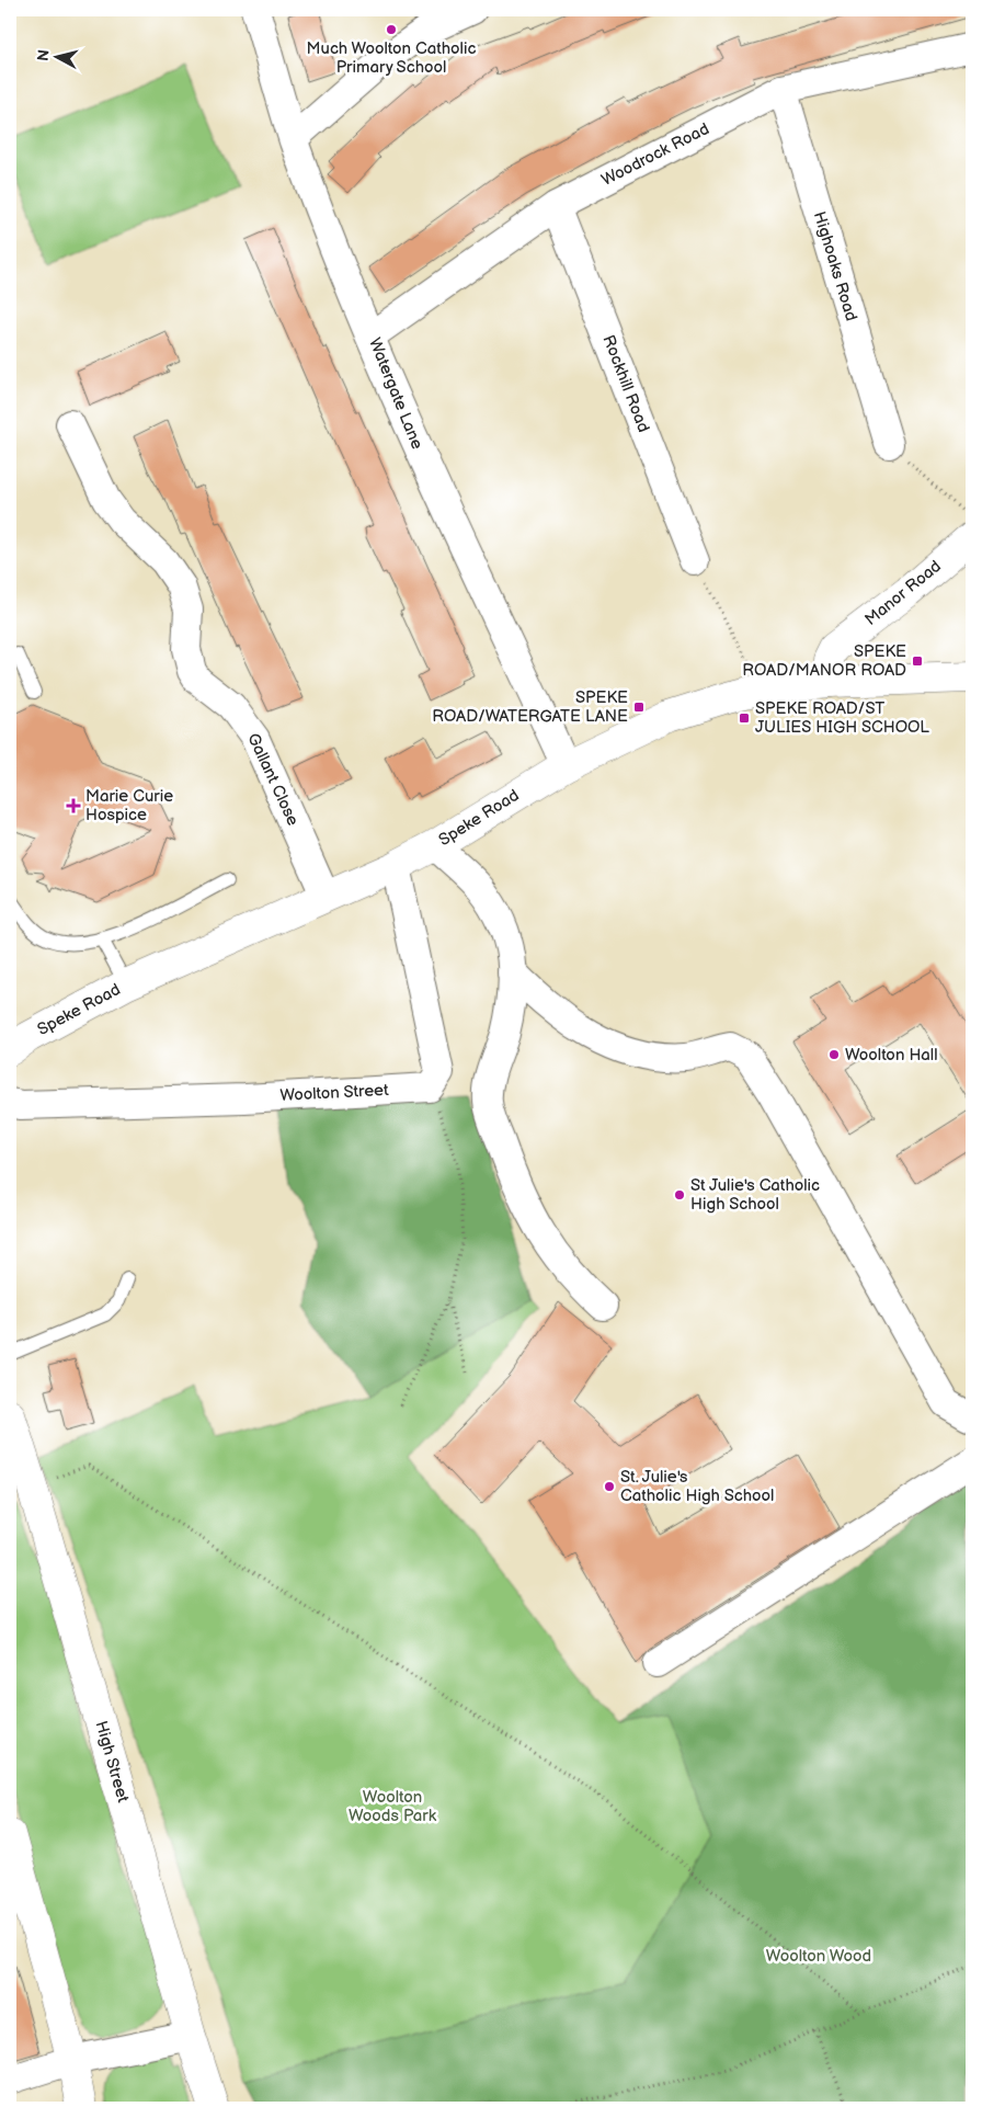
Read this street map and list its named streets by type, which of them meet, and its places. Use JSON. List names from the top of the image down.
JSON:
{
  "streets": {
    "street": [
      "Woodrock Road",
      "Highoaks Road",
      "Rockhill Road",
      "Watergate Lane",
      "Manor Road",
      "Gallant Close",
      "Speke Road",
      "Woolton Street",
      "High Street"
    ]
  },
  "crossings": [
    ["Woodrock Road", "Highoaks Road"],
    ["Woodrock Road", "Rockhill Road"],
    ["Woodrock Road", "Watergate Lane"],
    ["Watergate Lane", "Speke Road"],
    ["Manor Road", "Speke Road"],
    ["Gallant Close", "Speke Road"]
  ],
  "parks": ["Woolton Woods Park", "Woolton Wood"],
  "places": {
    "other": [
      "Much Woolton Catholic Primary School",
      "Woolton Hall",
      "St Julie's Catholic High School",
      "St. Julie's Catholic High School"
    ],
    "transit": ["SPEKE ROAD/MANOR ROAD", "SPEKE ROAD/WATERGATE LANE", "SPEKE ROAD/ST JULIES HIGH SCHOOL"],
    "health": ["Marie Curie Hospice"]
  },
  "north": "left"
}
